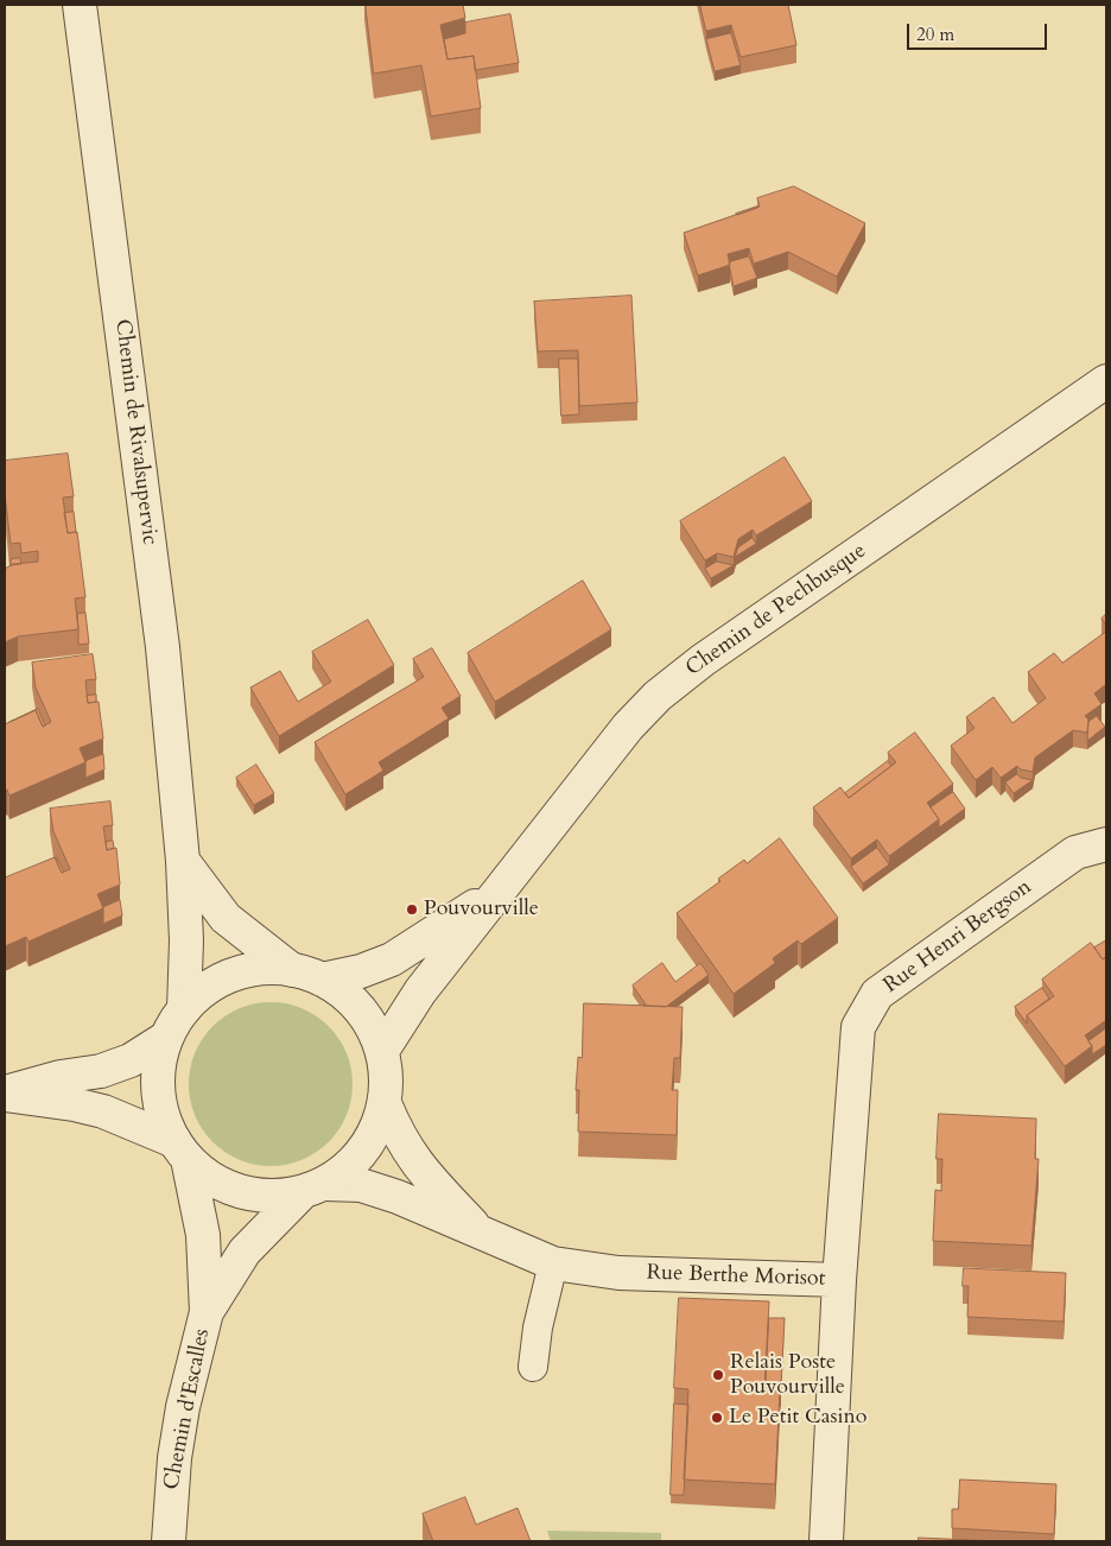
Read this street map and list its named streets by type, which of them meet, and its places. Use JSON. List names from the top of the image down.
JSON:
{
  "streets": {
    "street": [
      "Chemin de Rivalsupervic",
      "Chemin de Pechbusque",
      "Rue Henri Bergson",
      "Rue Berthe Morisot",
      "Chemin d'Escalles"
    ]
  },
  "crossings": [
    ["Chemin de Rivalsupervic", "Chemin de Pechbusque"],
    ["Rue Henri Bergson", "Rue Berthe Morisot"],
    ["Rue Berthe Morisot", "Chemin d'Escalles"]
  ],
  "places": ["Pouvourville", "Relais Poste Pouvourville", "Le Petit Casino"],
  "scale_bar": "20 m"
}
